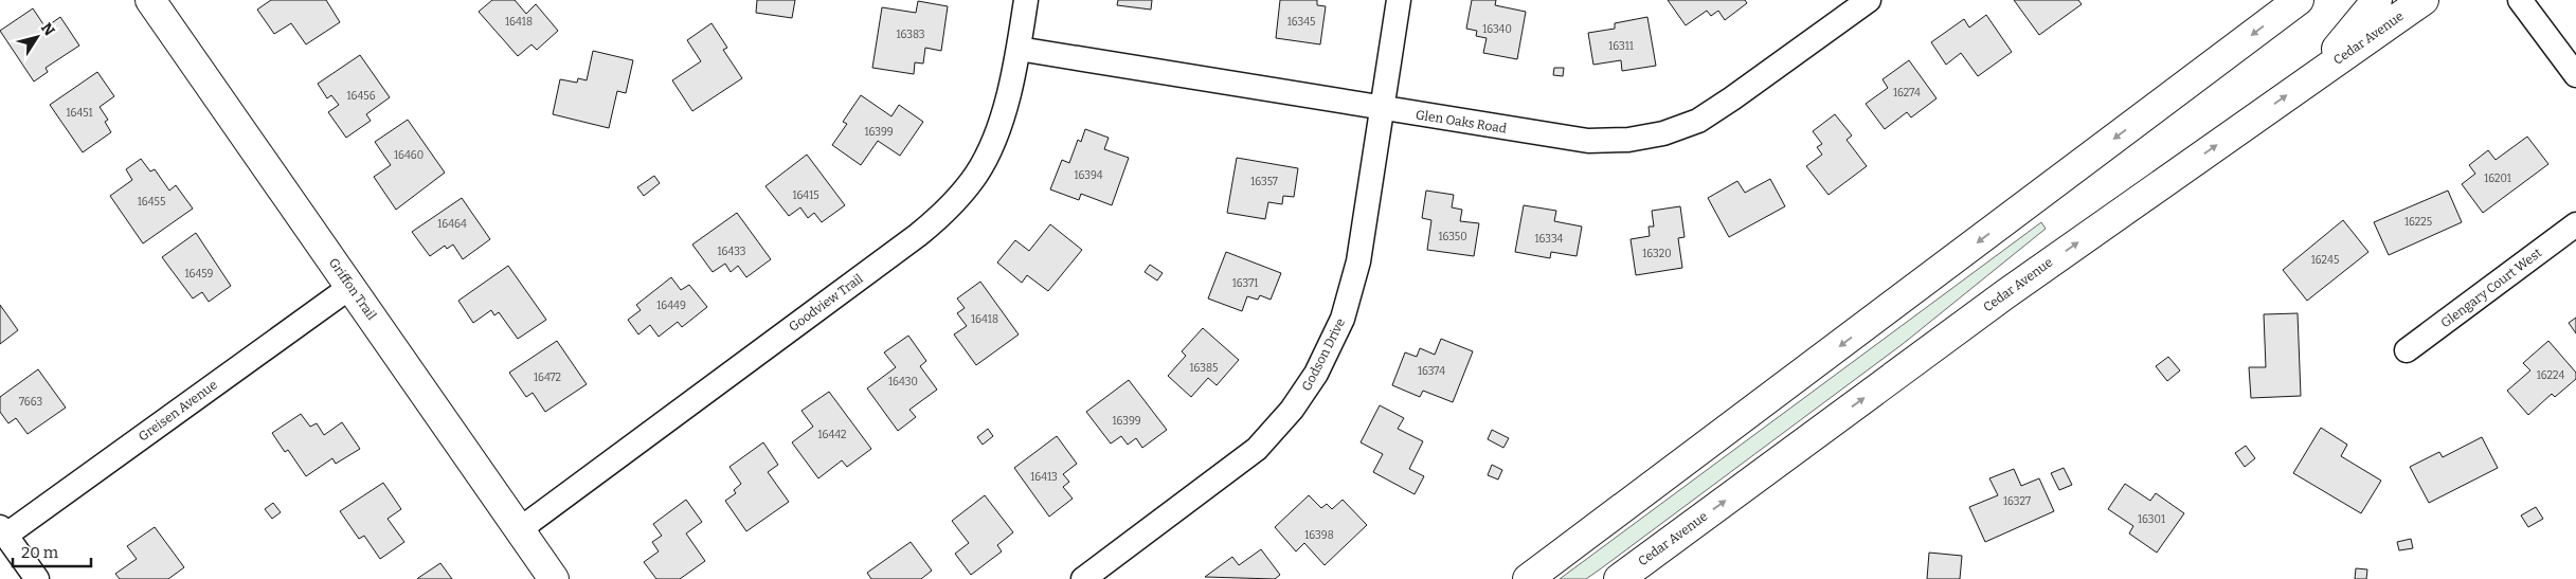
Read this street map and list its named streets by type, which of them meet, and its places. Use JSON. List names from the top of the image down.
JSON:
{
  "streets": {
    "main road": ["Cedar Avenue", "Griffon Trail"],
    "street": [
      "Glen Oaks Road",
      "Glengary Court West",
      "Goodview Trail",
      "Godson Drive",
      "Greisen Avenue"
    ]
  },
  "crossings": [
    ["Glen Oaks Road", "Goodview Trail"],
    ["Glen Oaks Road", "Godson Drive"],
    ["Griffon Trail", "Goodview Trail"],
    ["Griffon Trail", "Greisen Avenue"]
  ],
  "house_numbers": [
    "16418",
    "16345",
    "16340",
    "16383",
    "16311",
    "16274",
    "16456",
    "16451",
    "16399",
    "16460",
    "16394",
    "16201",
    "16357",
    "16415",
    "16455",
    "16225",
    "16464",
    "16350",
    "16334",
    "16433",
    "16320",
    "16245",
    "16459",
    "16371",
    "16449",
    "16418",
    "16385",
    "16374",
    "16224",
    "16472",
    "16430",
    "7663",
    "16399",
    "16442",
    "16413",
    "16327",
    "16301",
    "16398"
  ],
  "scale_bar": "20 m",
  "north": "top right"
}
